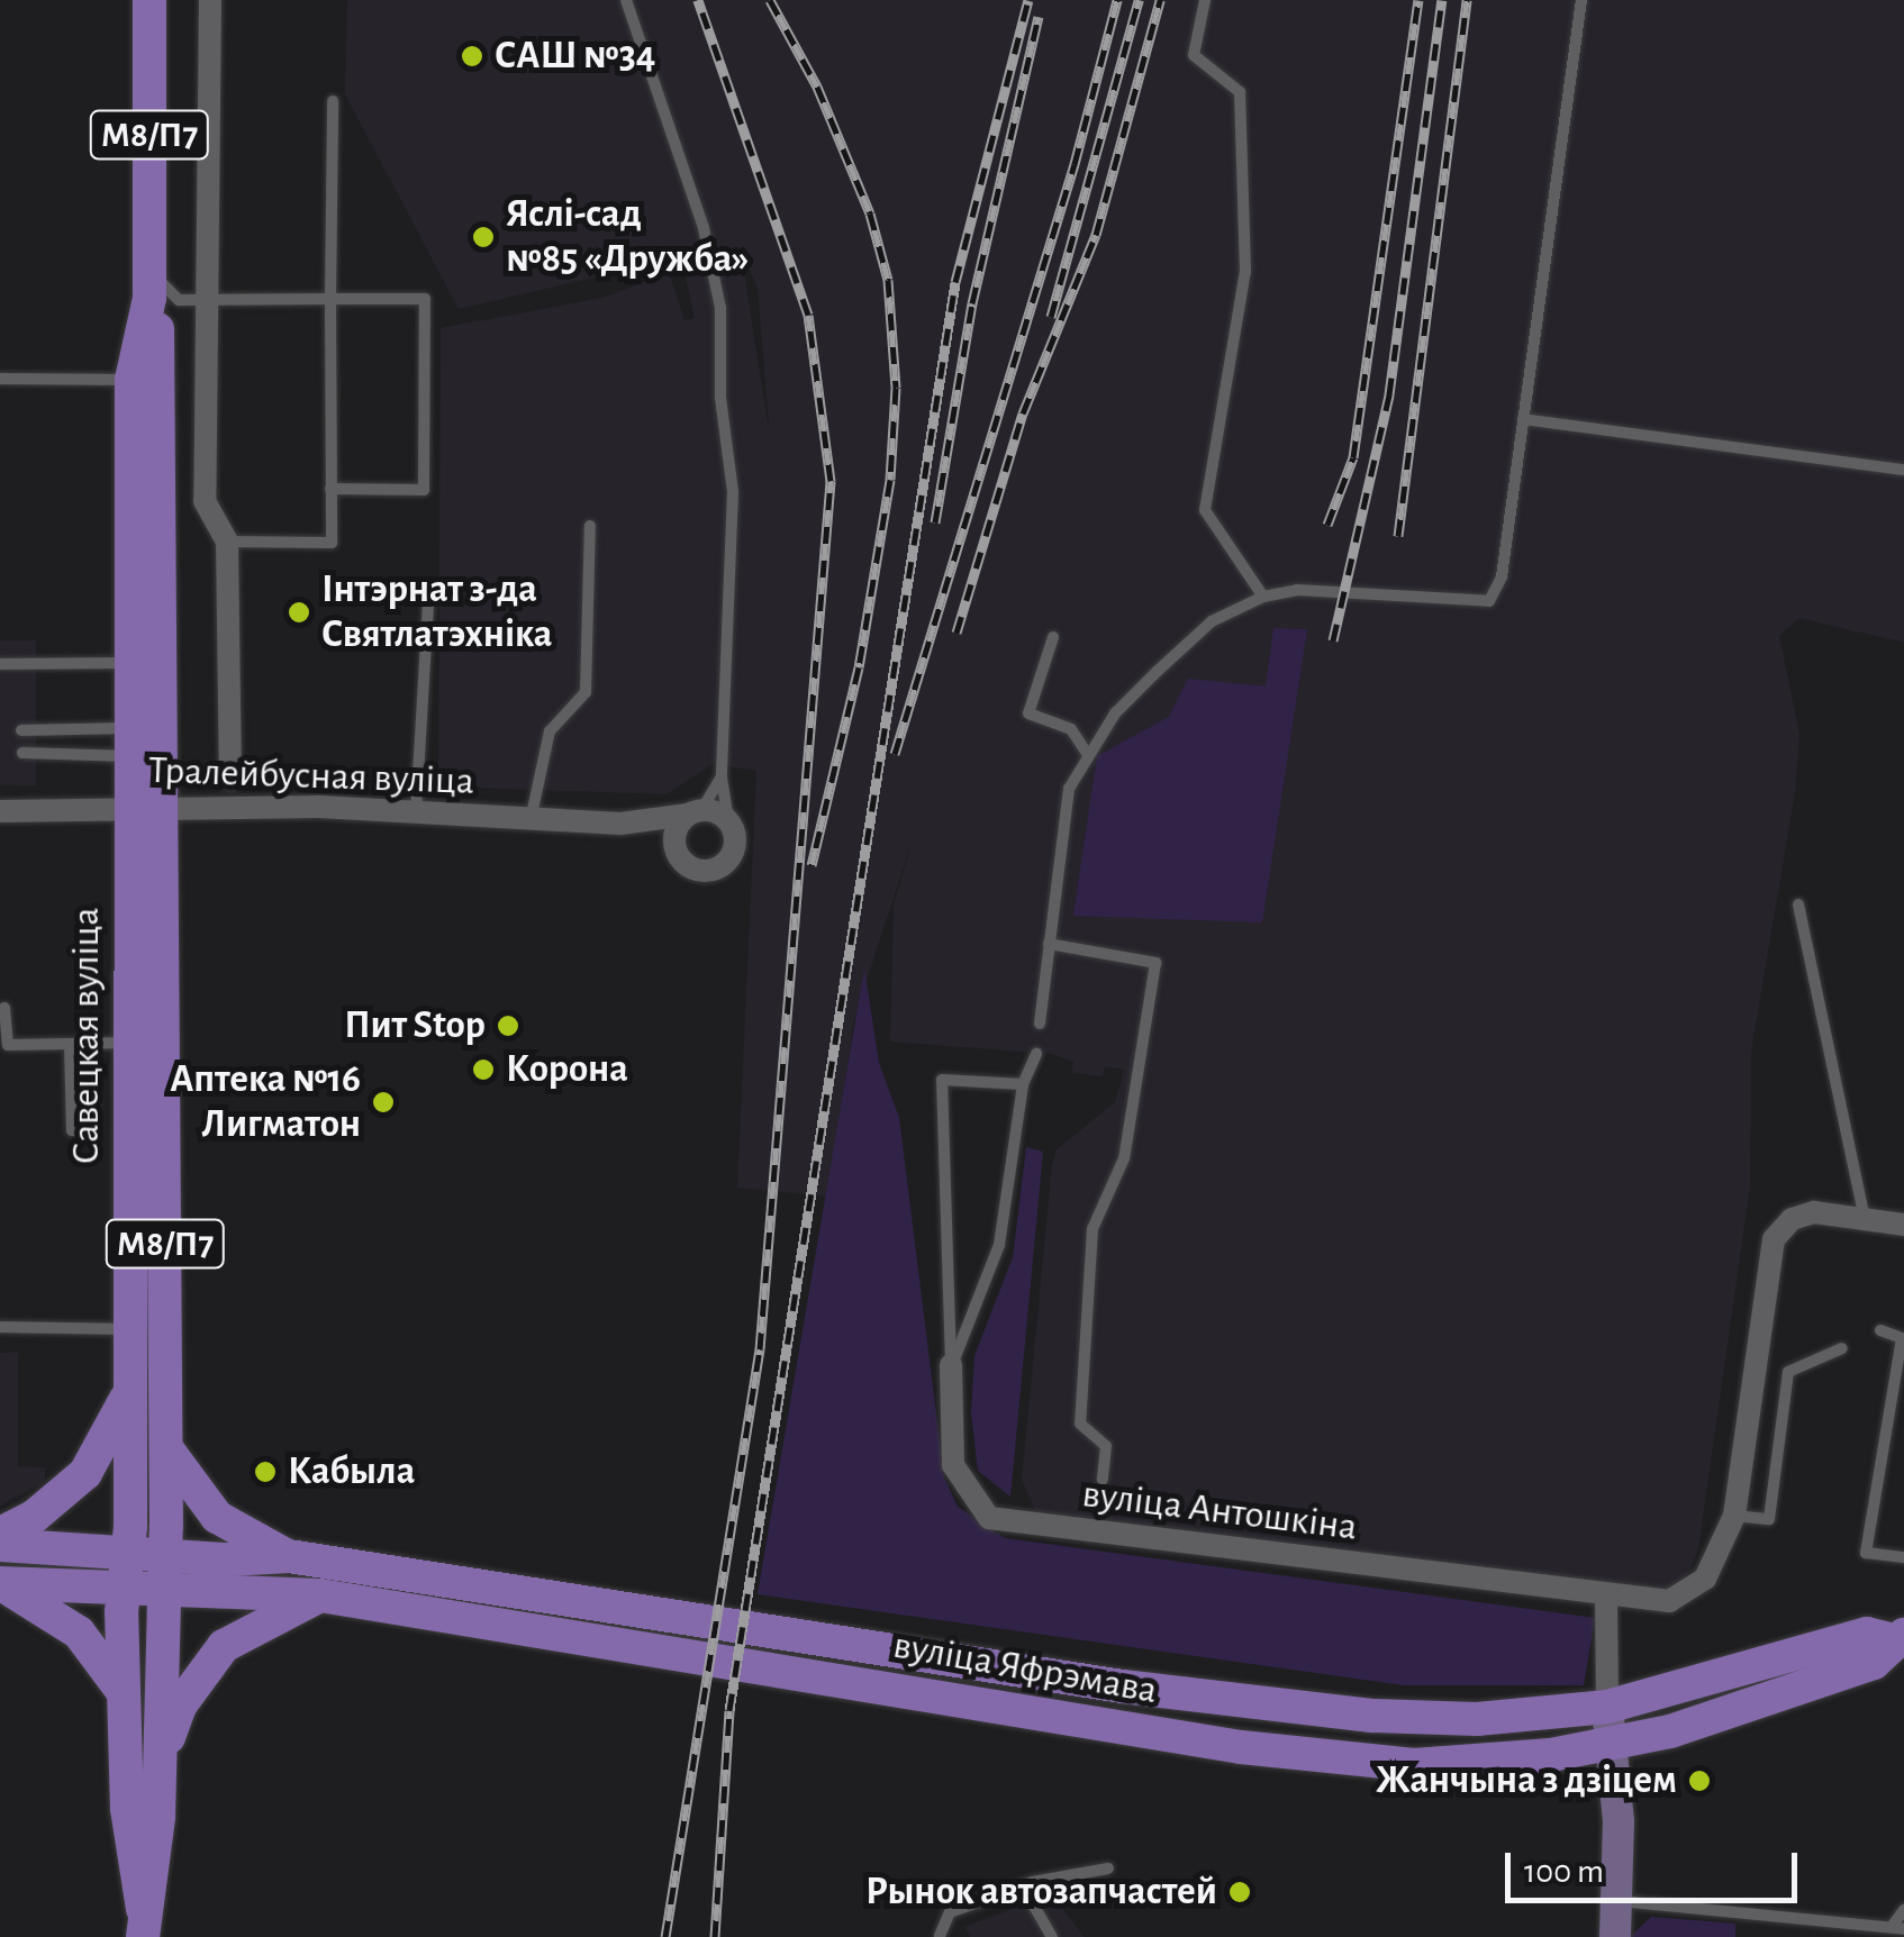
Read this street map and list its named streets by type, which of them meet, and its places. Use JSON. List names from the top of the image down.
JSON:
{
  "streets": {
    "main road": ["М8/П7", "Савецкая вуліца", "вуліца Яфрэмава"],
    "street": ["Тралейбусная вуліца", "вуліца Антошкіна"]
  },
  "crossings": [
    ["Тралейбусная вуліца", "Савецкая вуліца"],
    ["Савецкая вуліца", "вуліца Яфрэмава"]
  ],
  "places": [
    "САШ №34",
    "Яслі-сад №85 «Дружба»",
    "Інтэрнат з-да Святлатэхніка",
    "Пит Stop",
    "Корона",
    "Аптека №16 Лигматон",
    "Кабыла",
    "Жанчына з дзіцем",
    "Рынок автозапчастей"
  ],
  "scale_bar": "100 m"
}
